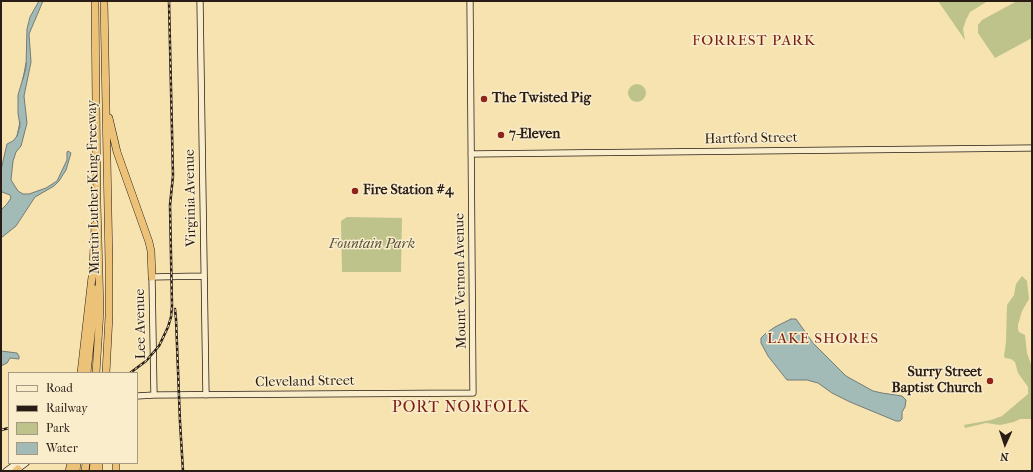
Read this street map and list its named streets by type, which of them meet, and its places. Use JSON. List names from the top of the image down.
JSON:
{
  "streets": {
    "highway": ["Martin Luther King Freeway"],
    "street": [
      "Hartford Street",
      "Virginia Avenue",
      "Mount Vernon Avenue",
      "Lee Avenue",
      "Cleveland Street"
    ]
  },
  "crossings": [
    ["Hartford Street", "Mount Vernon Avenue"],
    ["Virginia Avenue", "Cleveland Street"],
    ["Mount Vernon Avenue", "Cleveland Street"],
    ["Lee Avenue", "Cleveland Street"]
  ],
  "districts": ["FORREST PARK", "LAKE SHORES", "PORT NORFOLK"],
  "parks": ["Fountain Park"],
  "places": [
    "The Twisted Pig",
    "7-Eleven",
    "Fire Station #4",
    "Surry Street Baptist Church"
  ],
  "legend": [
    "Road",
    "Railway",
    "Park",
    "Water"
  ],
  "north": "bottom"
}
